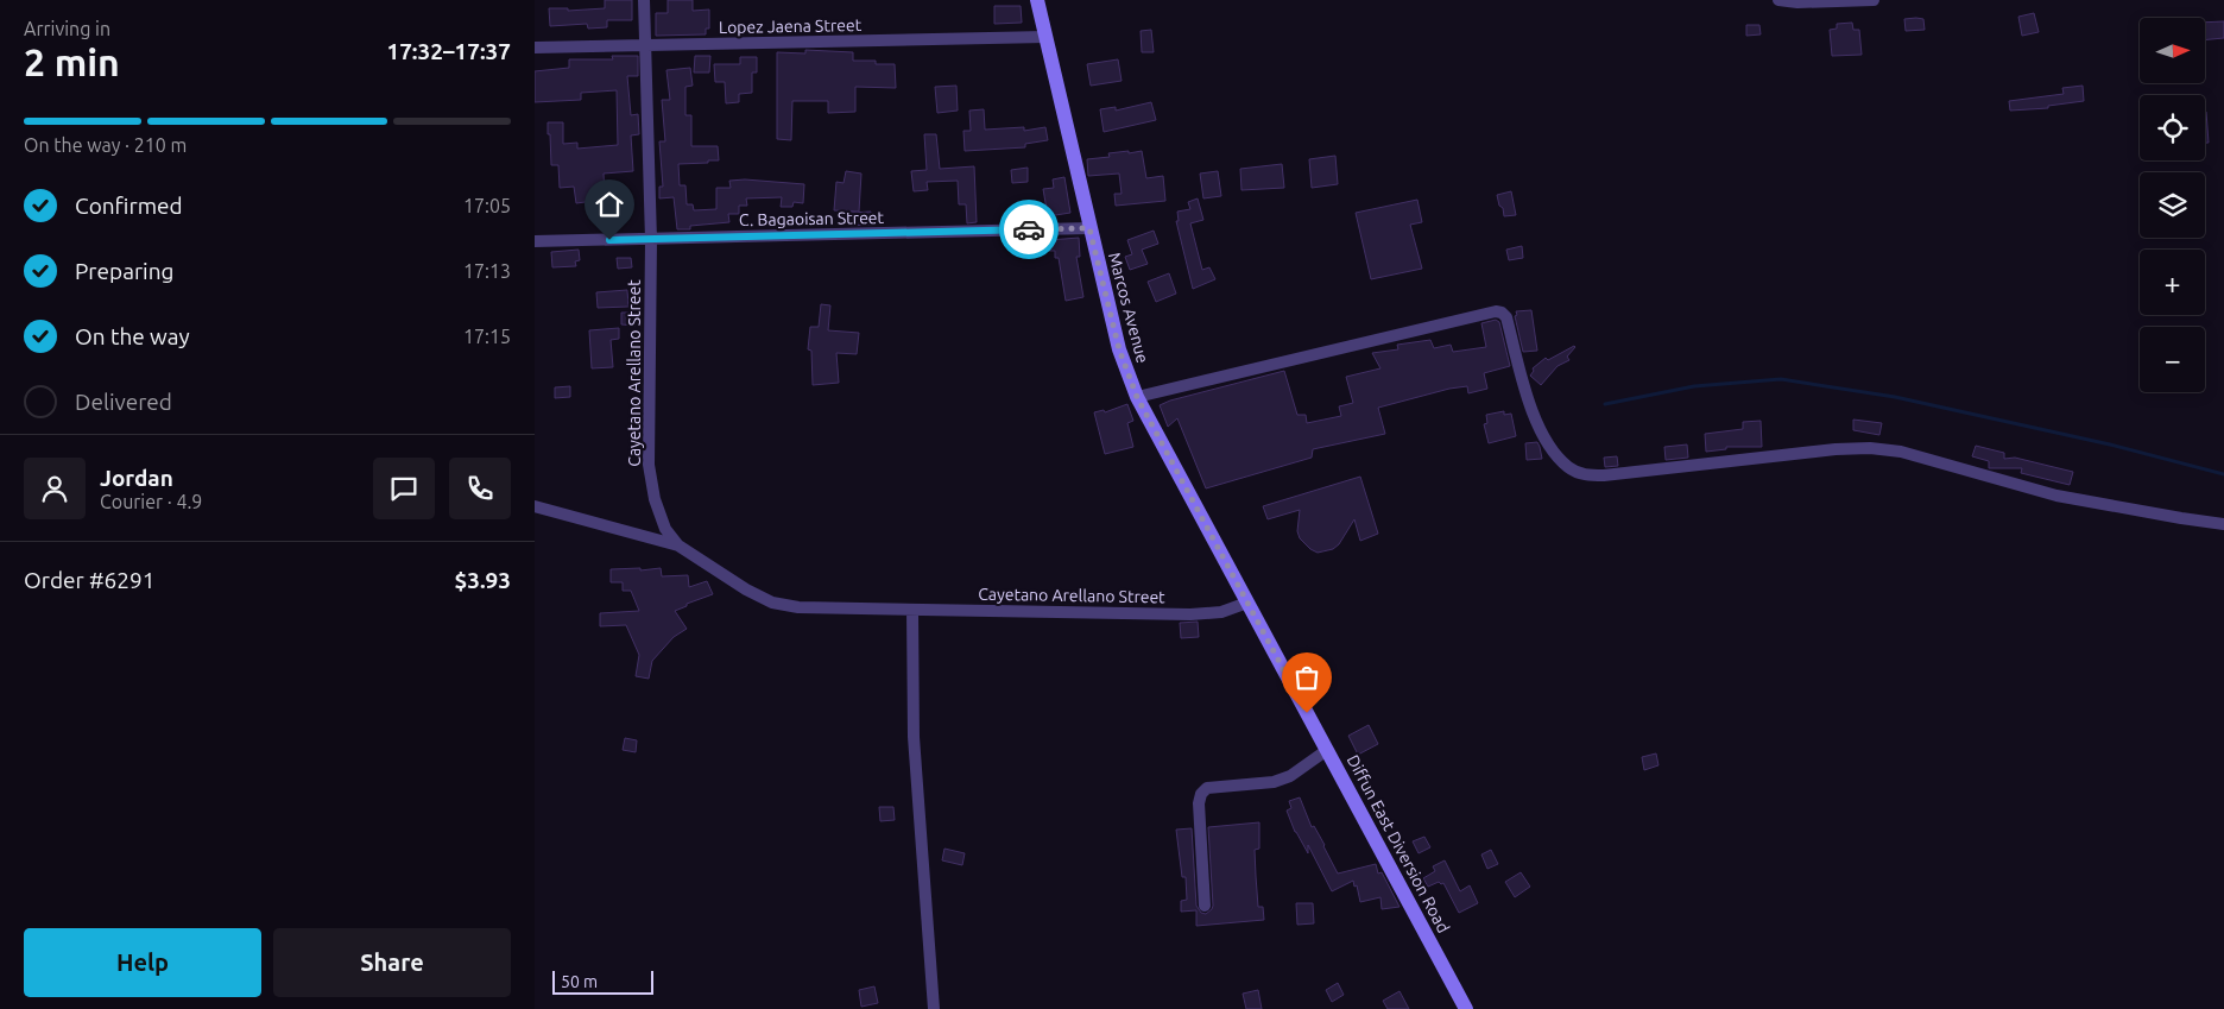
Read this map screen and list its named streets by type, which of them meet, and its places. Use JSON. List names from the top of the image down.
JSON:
{
  "streets": {
    "main road": ["Marcos Avenue", "Diffun East Diversion Road"],
    "street": ["Lopez Jaena Street", "C. Bagaoisan Street", "Cayetano Arellano Street"]
  },
  "crossings": [
    ["Lopez Jaena Street", "Marcos Avenue"],
    ["Lopez Jaena Street", "Cayetano Arellano Street"],
    ["C. Bagaoisan Street", "Marcos Avenue"],
    ["C. Bagaoisan Street", "Cayetano Arellano Street"],
    ["Marcos Avenue", "Cayetano Arellano Street"],
    ["Marcos Avenue", "Diffun East Diversion Road"],
    ["Cayetano Arellano Street", "Diffun East Diversion Road"]
  ],
  "scale_bar": "50 m",
  "north": "right",
  "page": {
    "heading": ["2 min", "Arriving in", "17:32–17:37"],
    "panel": [
      "Jordan",
      "Courier · 4.9",
      "Order #6291",
      "$3.93"
    ],
    "map_buttons": ["+", "−"],
    "bar": "On the way · 210 m",
    "list": [
      ["Confirmed", "17:05"],
      ["Preparing", "17:13"],
      ["On the way", "17:15"],
      "Delivered"
    ],
    "buttons": ["Help", "Share"],
    "scale": "50 m"
  }
}
